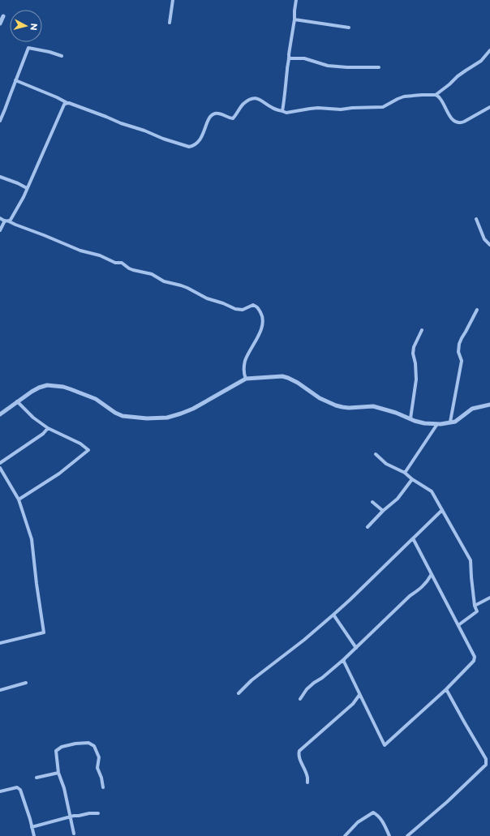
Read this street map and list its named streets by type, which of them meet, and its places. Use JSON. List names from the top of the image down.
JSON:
{
  "north": "right"
}
